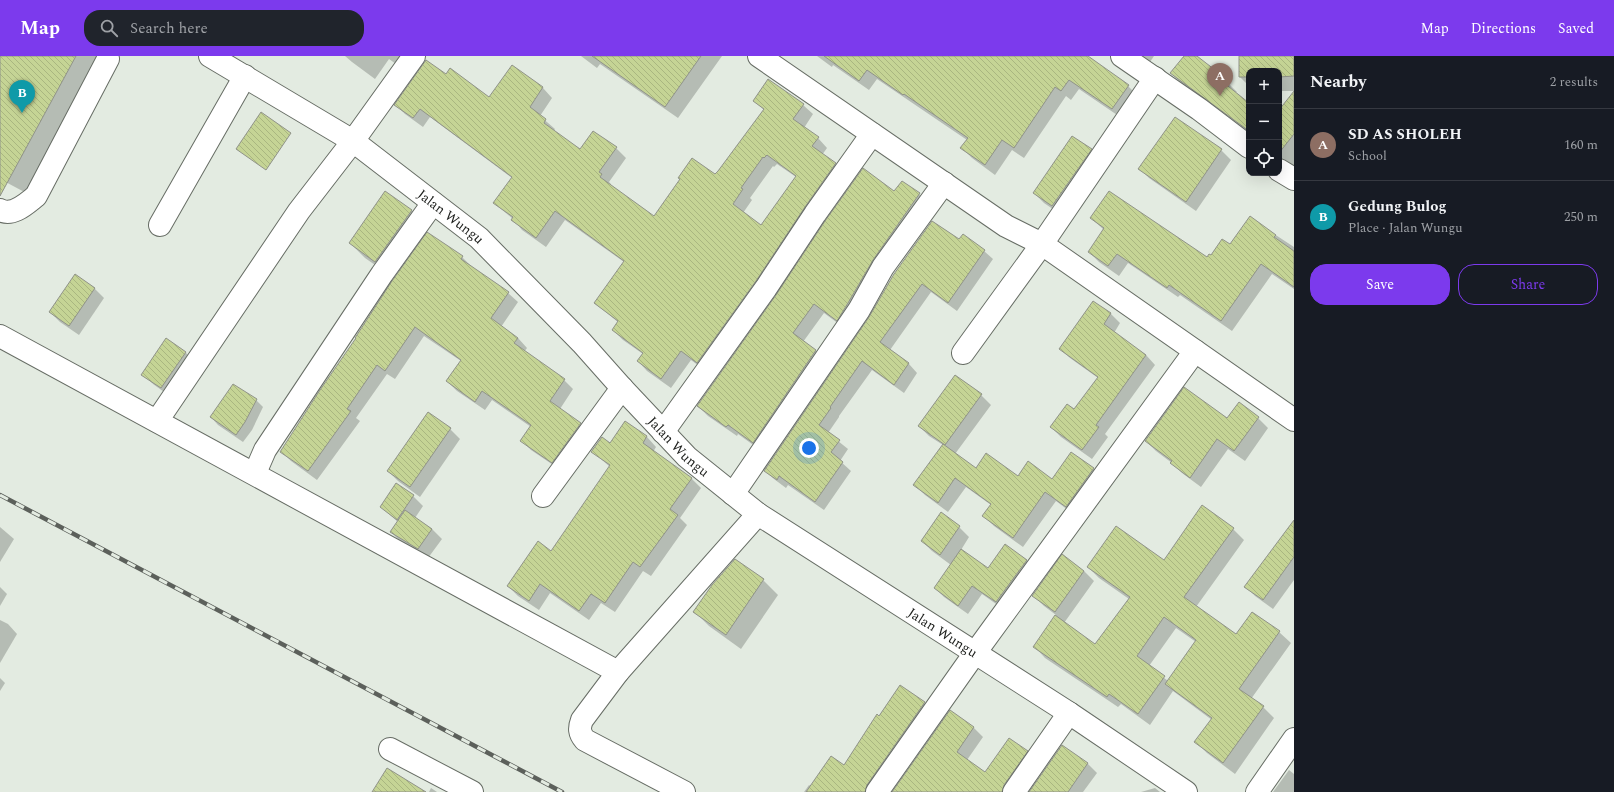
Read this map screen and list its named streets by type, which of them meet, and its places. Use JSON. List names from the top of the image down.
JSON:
{
  "streets": {
    "street": ["Jalan Wungu"]
  },
  "page": {
    "header": "Map",
    "search": "Search here",
    "nav": ["Map", "Directions", "Saved"],
    "heading": ["Nearby", "2 results"],
    "pins": ["A", "B"],
    "map_buttons": ["+", "−"],
    "list": [
      {
        "mark": "A",
        "name": "SD AS SHOLEH",
        "note": "School",
        "value": "160 m"
      },
      {
        "mark": "B",
        "name": "Gedung Bulog",
        "note": "Place · Jalan Wungu",
        "value": "250 m"
      }
    ],
    "buttons": ["Save", "Share"]
  }
}
